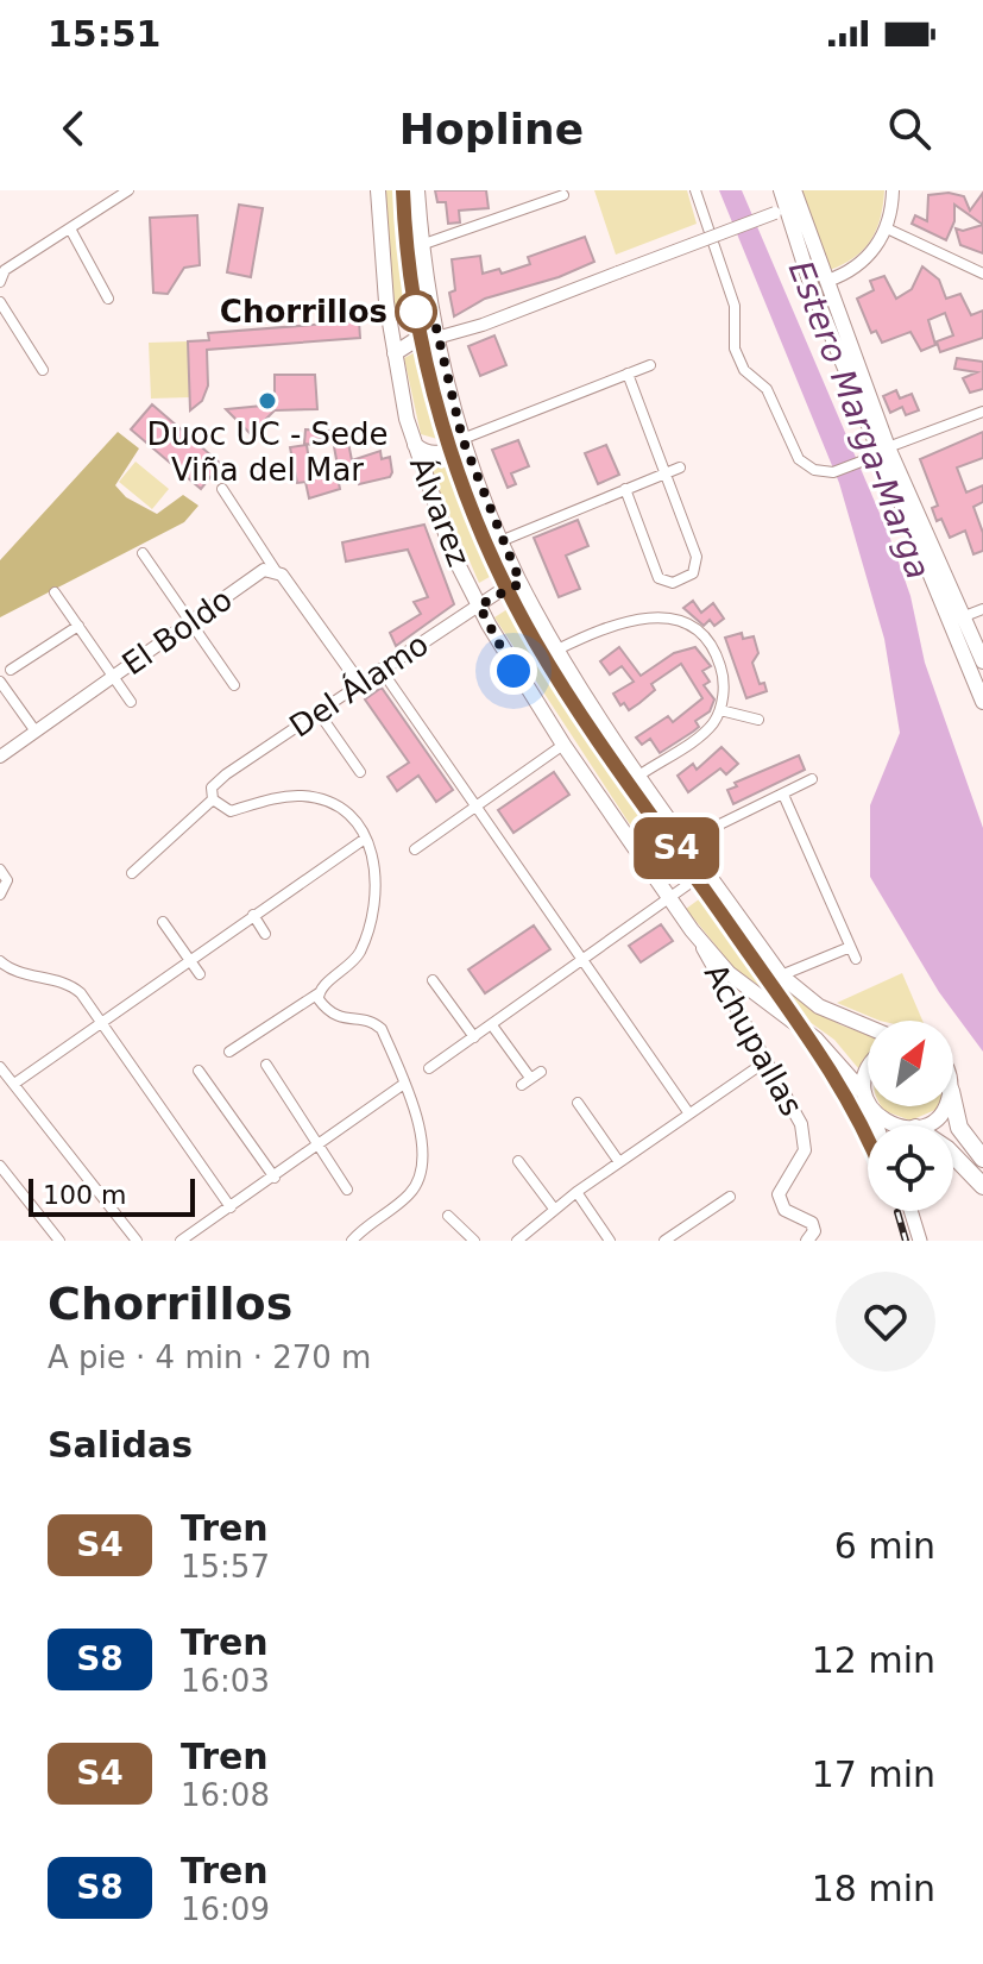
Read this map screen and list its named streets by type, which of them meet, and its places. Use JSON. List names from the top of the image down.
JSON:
{
  "streets": {
    "main road": ["Álvarez"],
    "street": ["El Boldo", "Del Álamo", "Achupallas"]
  },
  "crossings": [
    ["Álvarez", "Del Álamo"],
    ["Álvarez", "Achupallas"]
  ],
  "water": ["Estero Marga-Marga"],
  "places": ["Chorrillos", "Duoc UC - Sede Viña del Mar"],
  "scale_bar": "100 m",
  "north": "top right",
  "page": {
    "status": "15:51",
    "header": "Hopline",
    "on_map": "S4",
    "scale": "100 m",
    "heading": [
      ["Chorrillos", "A pie · 4 min · 270 m"],
      "Salidas"
    ],
    "list": [
      {
        "mark": "S4",
        "name": "Tren",
        "note": "15:57",
        "value": "6 min"
      },
      {
        "mark": "S8",
        "name": "Tren",
        "note": "16:03",
        "value": "12 min"
      },
      {
        "mark": "S4",
        "name": "Tren",
        "note": "16:08",
        "value": "17 min"
      },
      {
        "mark": "S8",
        "name": "Tren",
        "note": "16:09",
        "value": "18 min"
      }
    ]
  }
}
